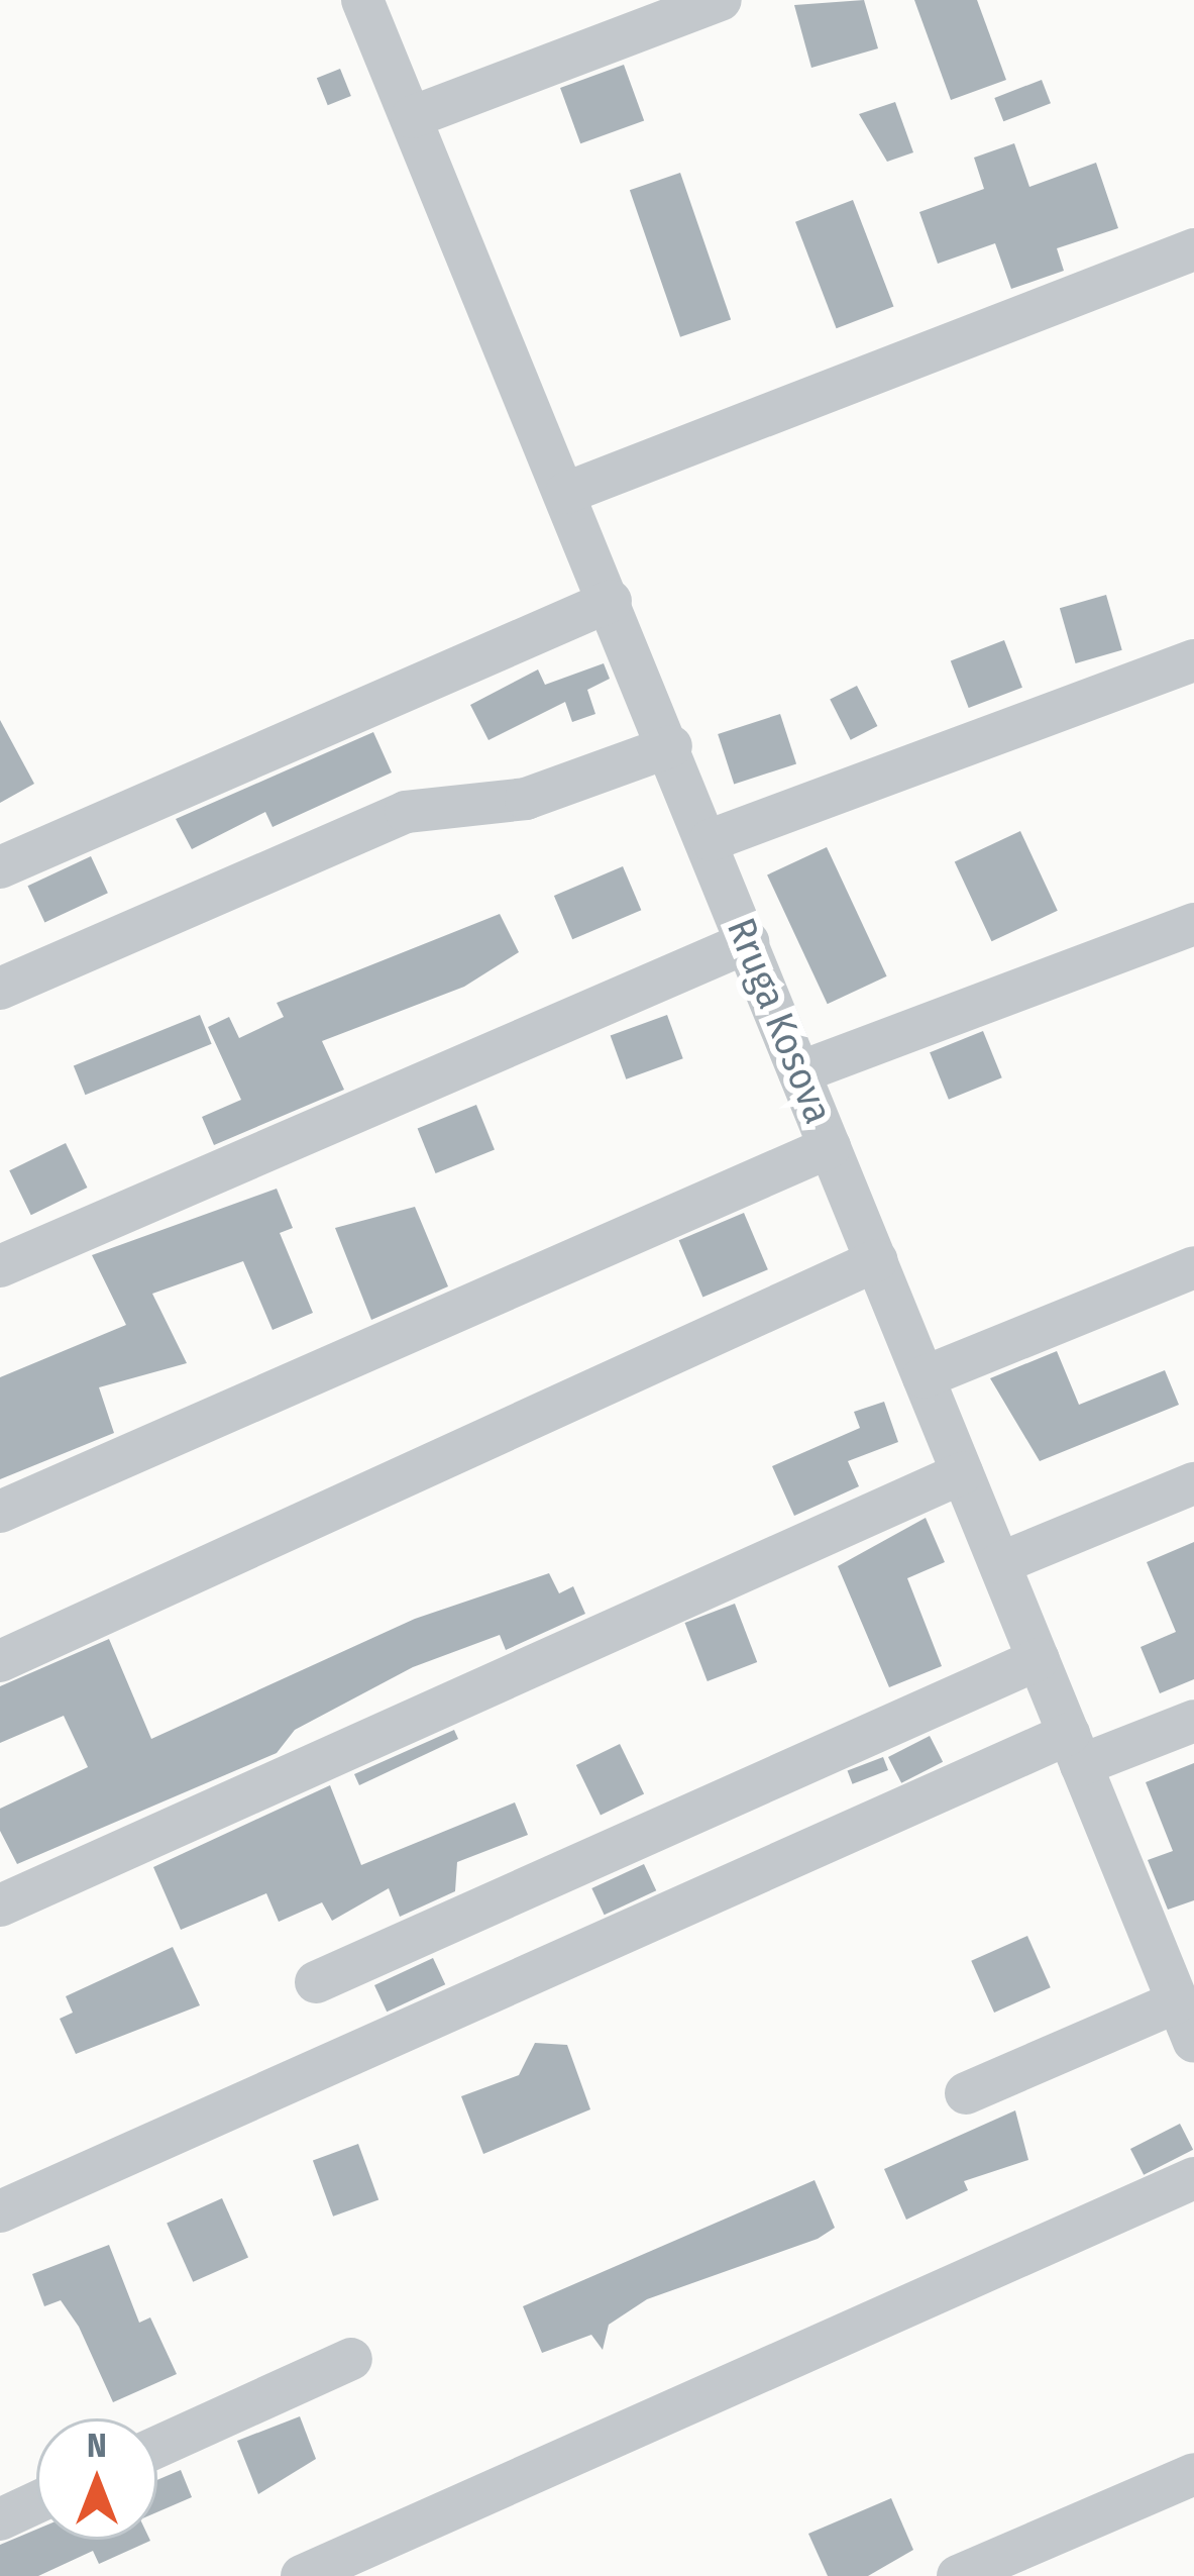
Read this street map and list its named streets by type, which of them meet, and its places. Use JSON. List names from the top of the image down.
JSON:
{
  "streets": {
    "street": ["Rruga Kosova"]
  },
  "north": "top"
}
